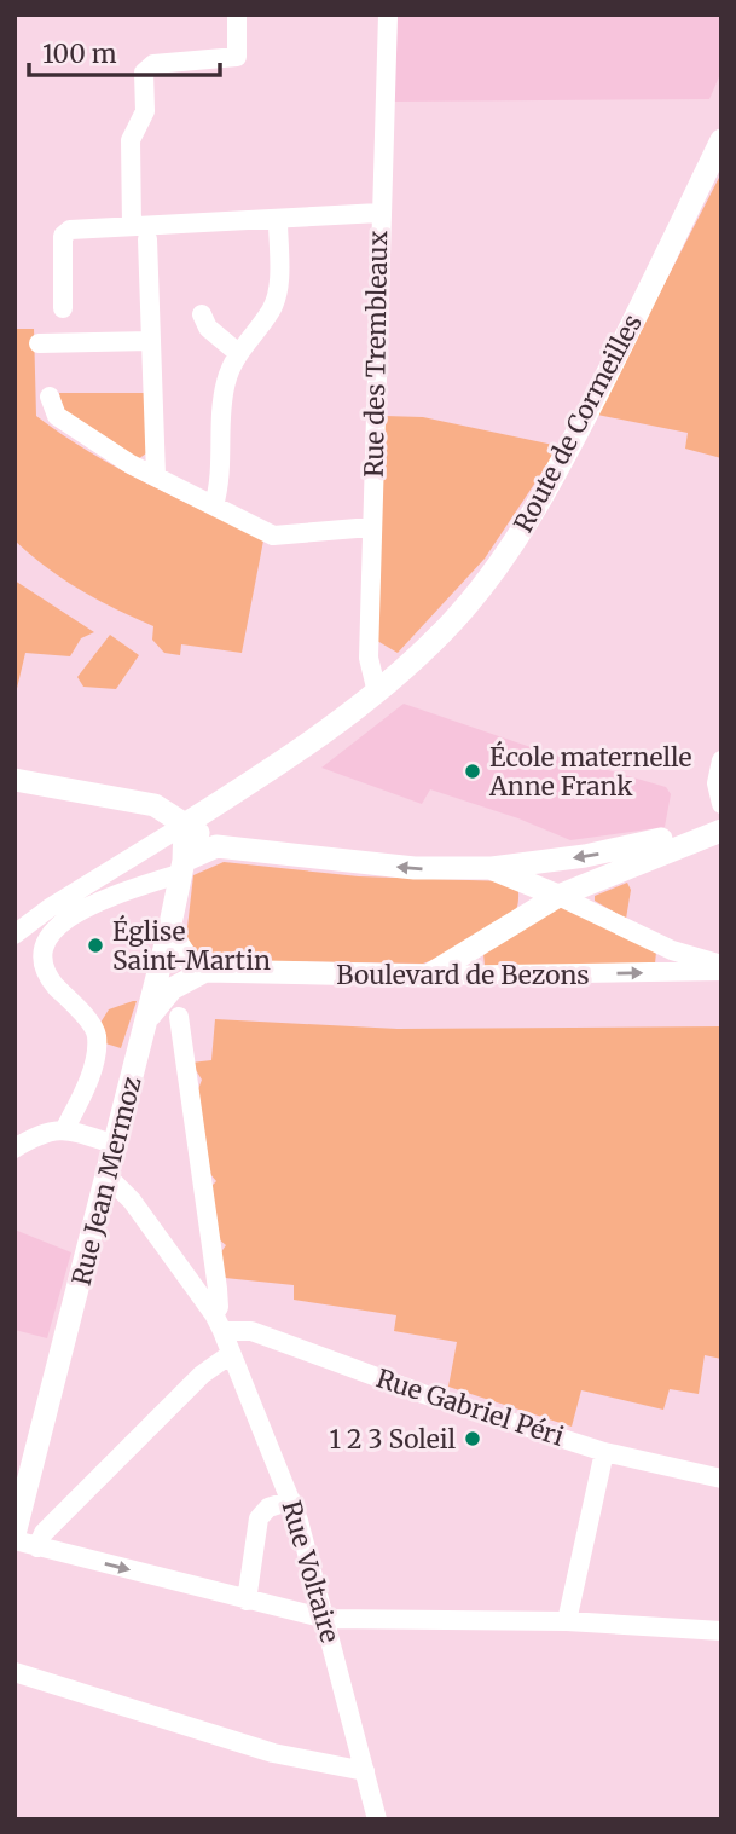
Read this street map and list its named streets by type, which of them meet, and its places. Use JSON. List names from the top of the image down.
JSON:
{
  "streets": {
    "main road": ["Route de Cormeilles", "Boulevard de Bezons", "Rue Jean Mermoz"],
    "street": ["Rue des Trembleaux", "Rue Gabriel Péri", "Rue Voltaire"]
  },
  "crossings": [
    ["Rue des Trembleaux", "Route de Cormeilles"],
    ["Route de Cormeilles", "Rue Jean Mermoz"],
    ["Rue Gabriel Péri", "Rue Voltaire"]
  ],
  "places": ["École maternelle Anne Frank", "Église Saint-Martin", "1 2 3 Soleil"],
  "scale_bar": "100 m"
}
